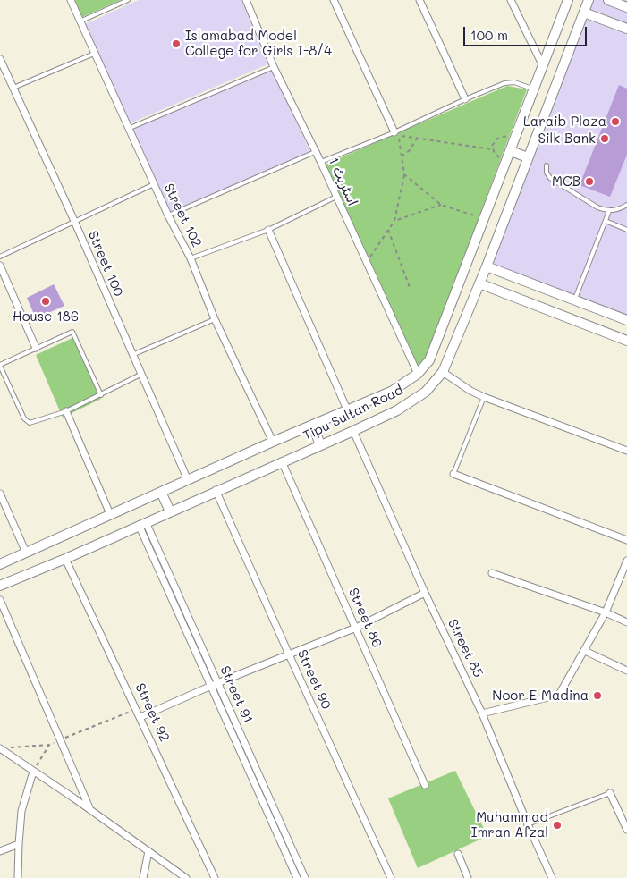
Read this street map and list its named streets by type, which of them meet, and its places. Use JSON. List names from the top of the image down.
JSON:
{
  "streets": {
    "street": [
      "اسٹریٹ 1",
      "Street 102",
      "Street 100",
      "Tipu Sultan Road",
      "Street 86",
      "Street 85",
      "Street 90",
      "Street 91",
      "Street 92"
    ]
  },
  "crossings": [
    ["اسٹریٹ 1", "Tipu Sultan Road"],
    ["Street 102", "Tipu Sultan Road"],
    ["Street 100", "Tipu Sultan Road"],
    ["Tipu Sultan Road", "Street 86"],
    ["Tipu Sultan Road", "Street 85"],
    ["Tipu Sultan Road", "Street 90"],
    ["Tipu Sultan Road", "Street 91"],
    ["Tipu Sultan Road", "Street 92"]
  ],
  "places": [
    "Islamabad Model College for Girls I-8/4",
    "Laraib Plaza",
    "Silk Bank",
    "MCB",
    "House 186",
    "Noor E Madina",
    "Muhammad Imran Afzal"
  ],
  "scale_bar": "100 m"
}
